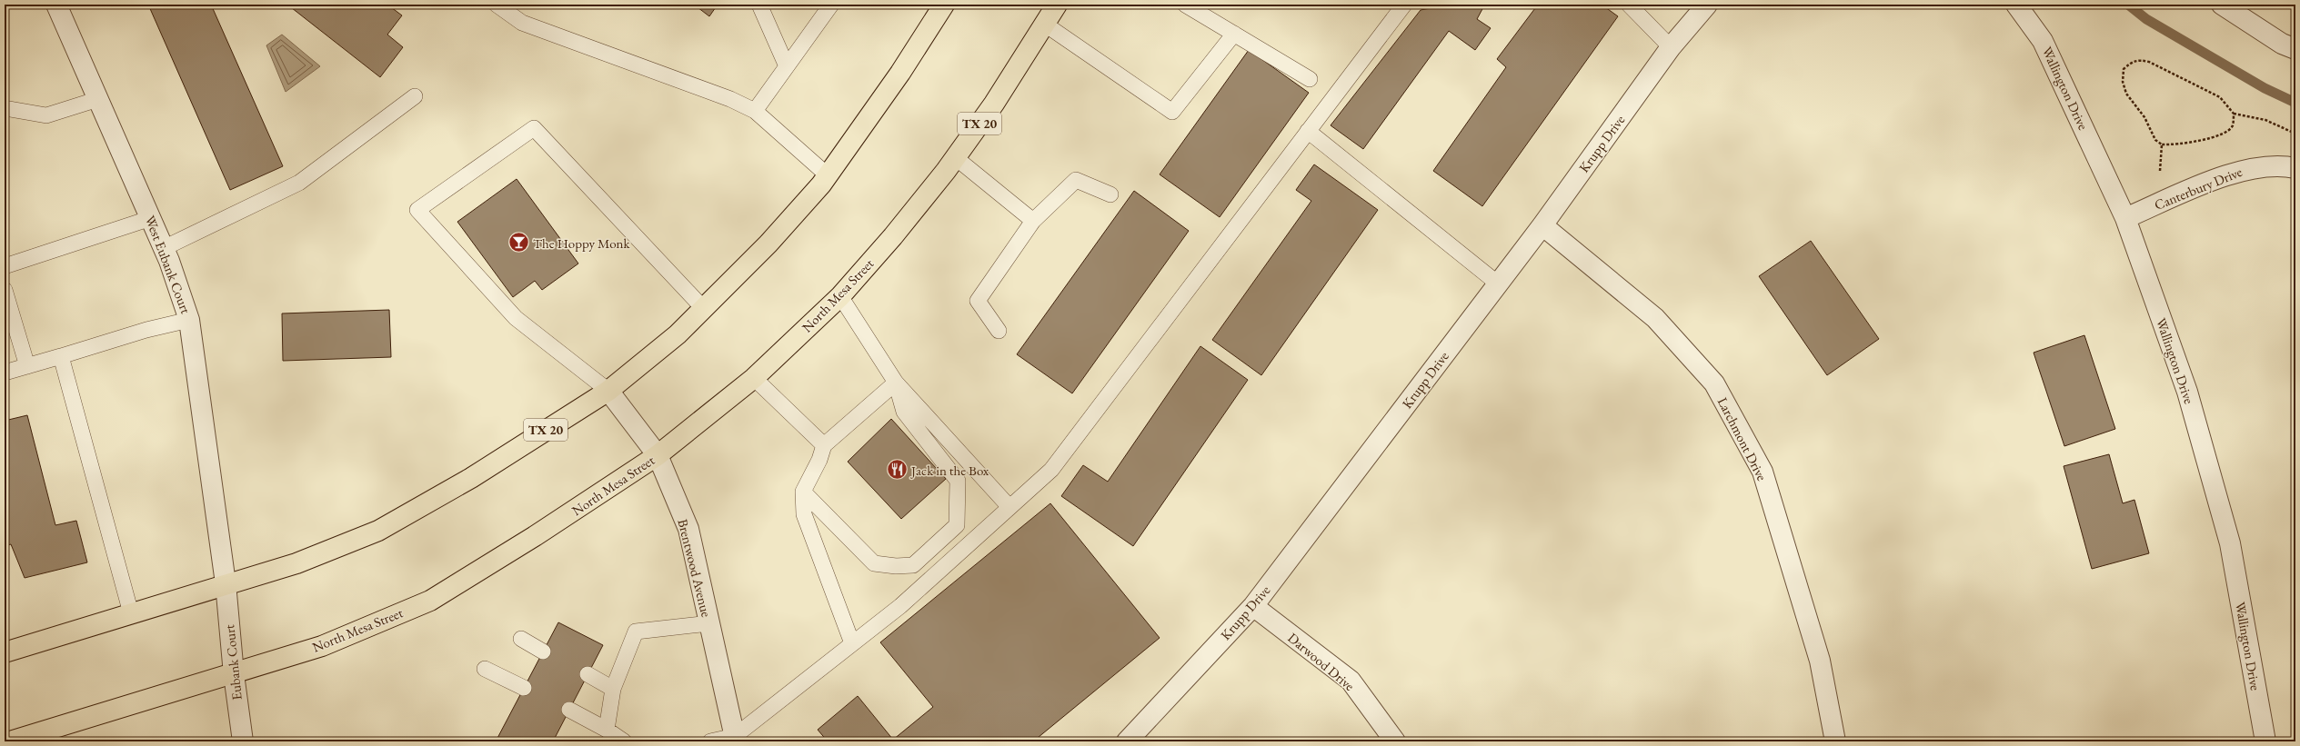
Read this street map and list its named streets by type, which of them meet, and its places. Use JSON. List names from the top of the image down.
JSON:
{
  "streets": {
    "main road": ["TX 20", "North Mesa Street"],
    "street": [
      "Wallington Drive",
      "Krupp Drive",
      "Canterbury Drive",
      "West Eubank Court",
      "Larchmont Drive",
      "Brentwood Avenue",
      "Darwood Drive",
      "Eubank Court"
    ]
  },
  "crossings": [
    ["Wallington Drive", "Canterbury Drive"],
    ["TX 20", "West Eubank Court"],
    ["TX 20", "Brentwood Avenue"],
    ["TX 20", "Eubank Court"],
    ["Krupp Drive", "Larchmont Drive"],
    ["Krupp Drive", "Darwood Drive"],
    ["West Eubank Court", "Eubank Court"],
    ["North Mesa Street", "Brentwood Avenue"],
    ["North Mesa Street", "Eubank Court"]
  ],
  "places": {
    "bar": ["The Hoppy Monk"],
    "restaurant": ["Jack in the Box"]
  }
}
